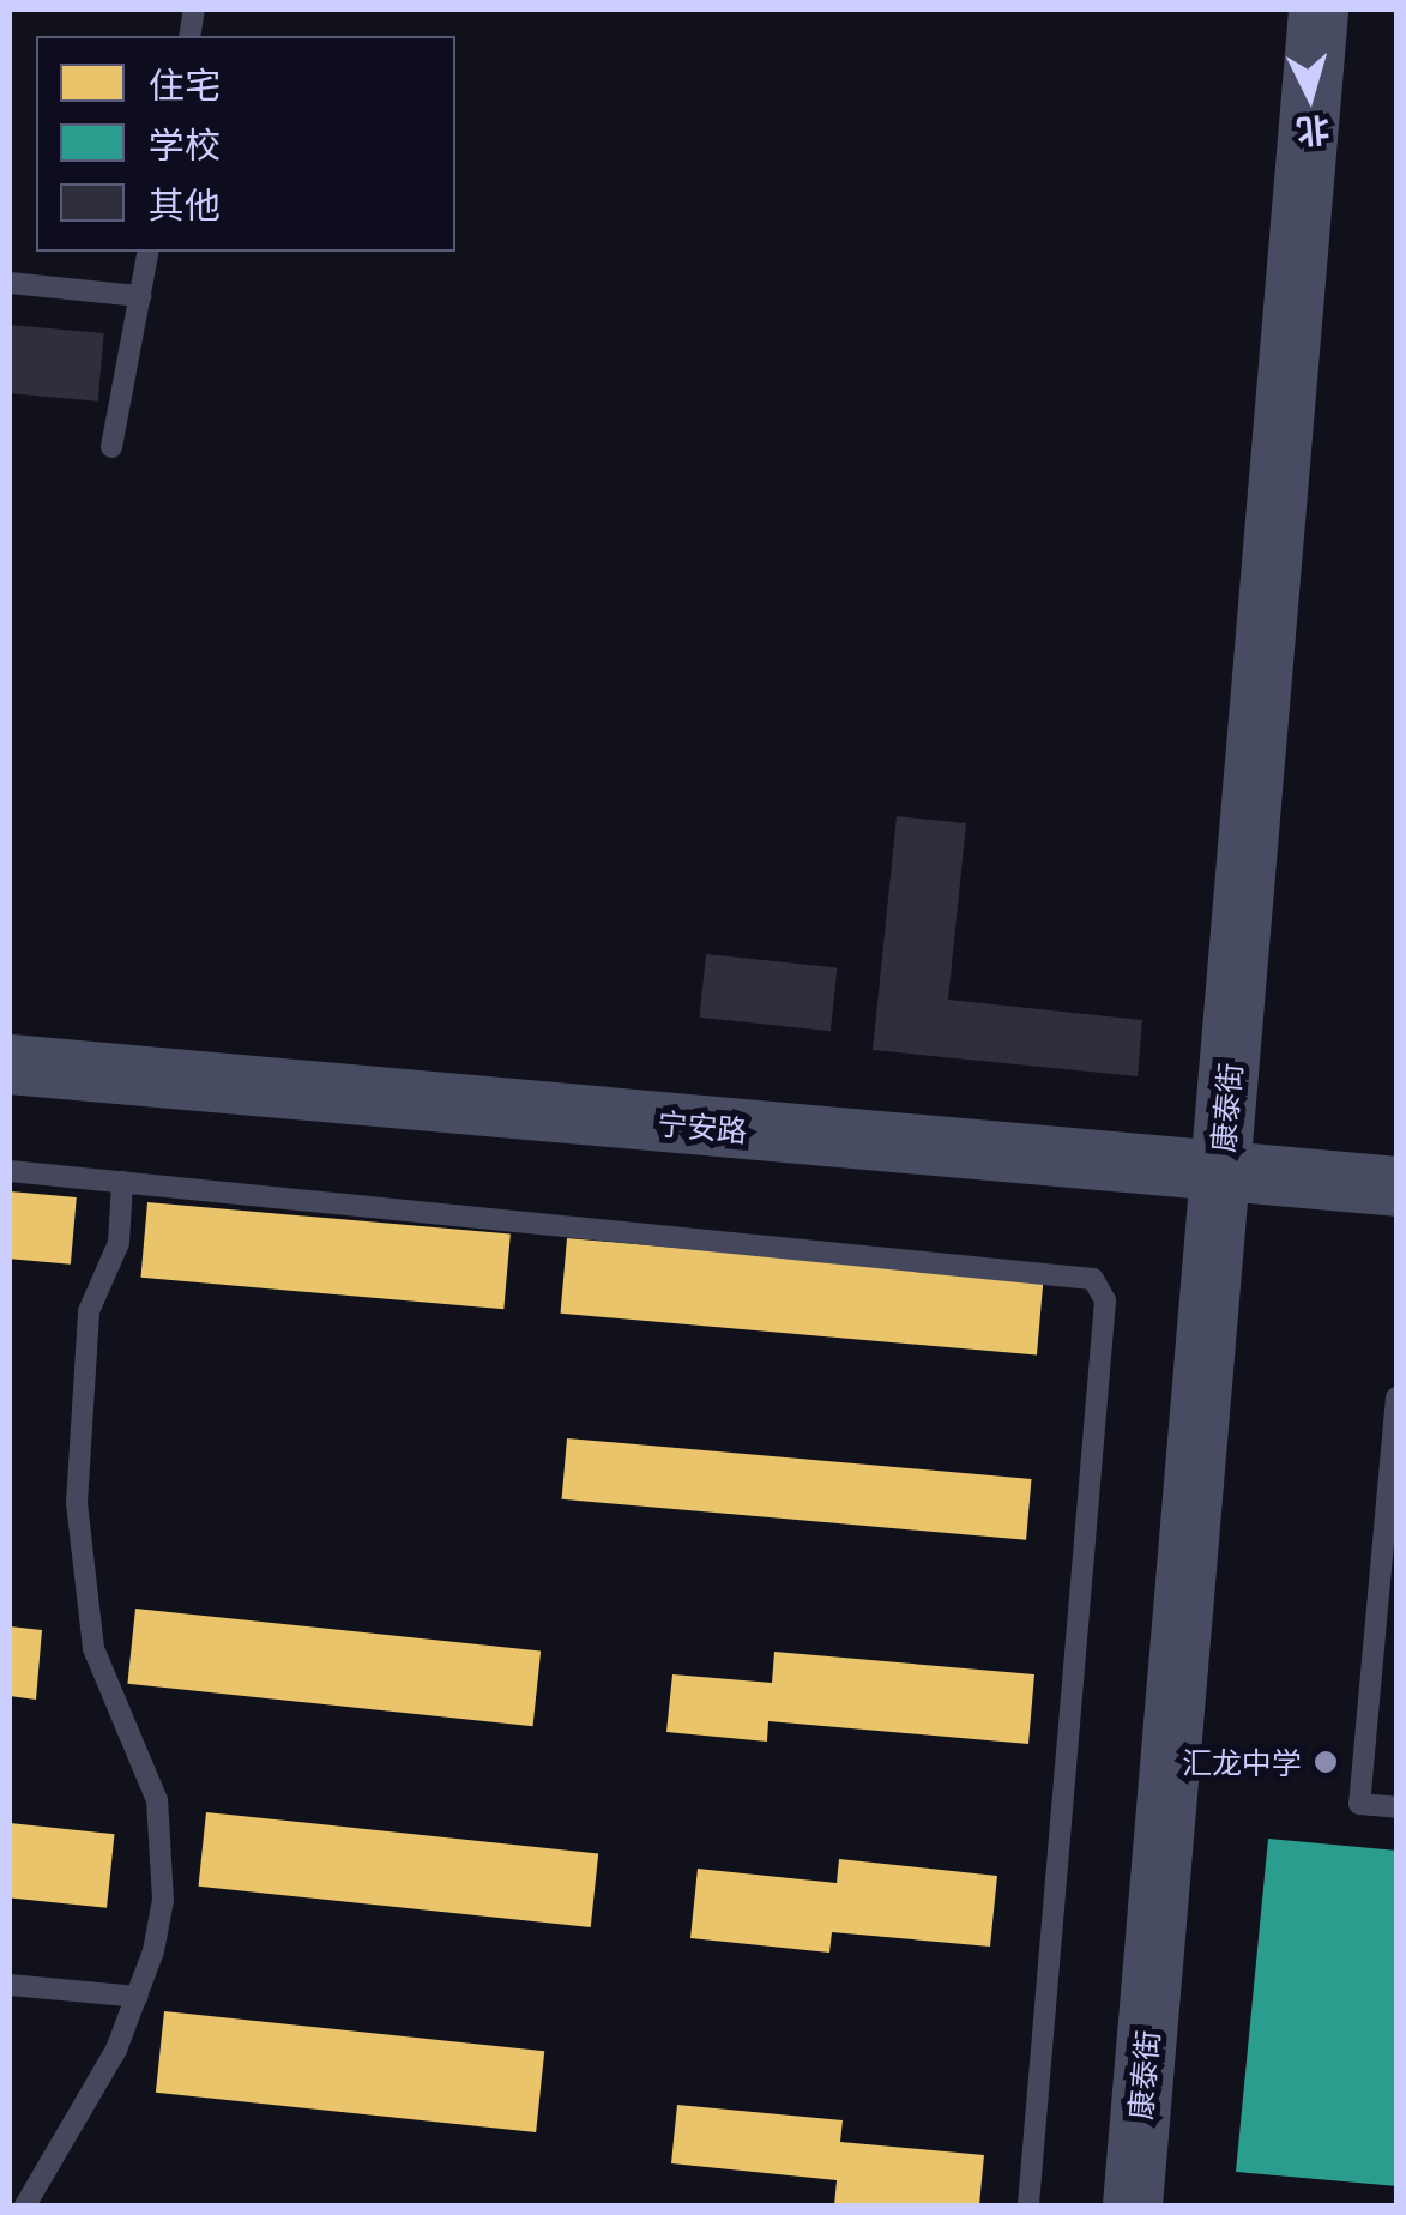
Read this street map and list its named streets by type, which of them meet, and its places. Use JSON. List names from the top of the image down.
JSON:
{
  "streets": {
    "street": ["康泰街", "宁安路"]
  },
  "crossings": [
    ["康泰街", "宁安路"]
  ],
  "places": ["汇龙中学"],
  "legend": ["住宅", "学校", "其他"],
  "north": "bottom"
}
